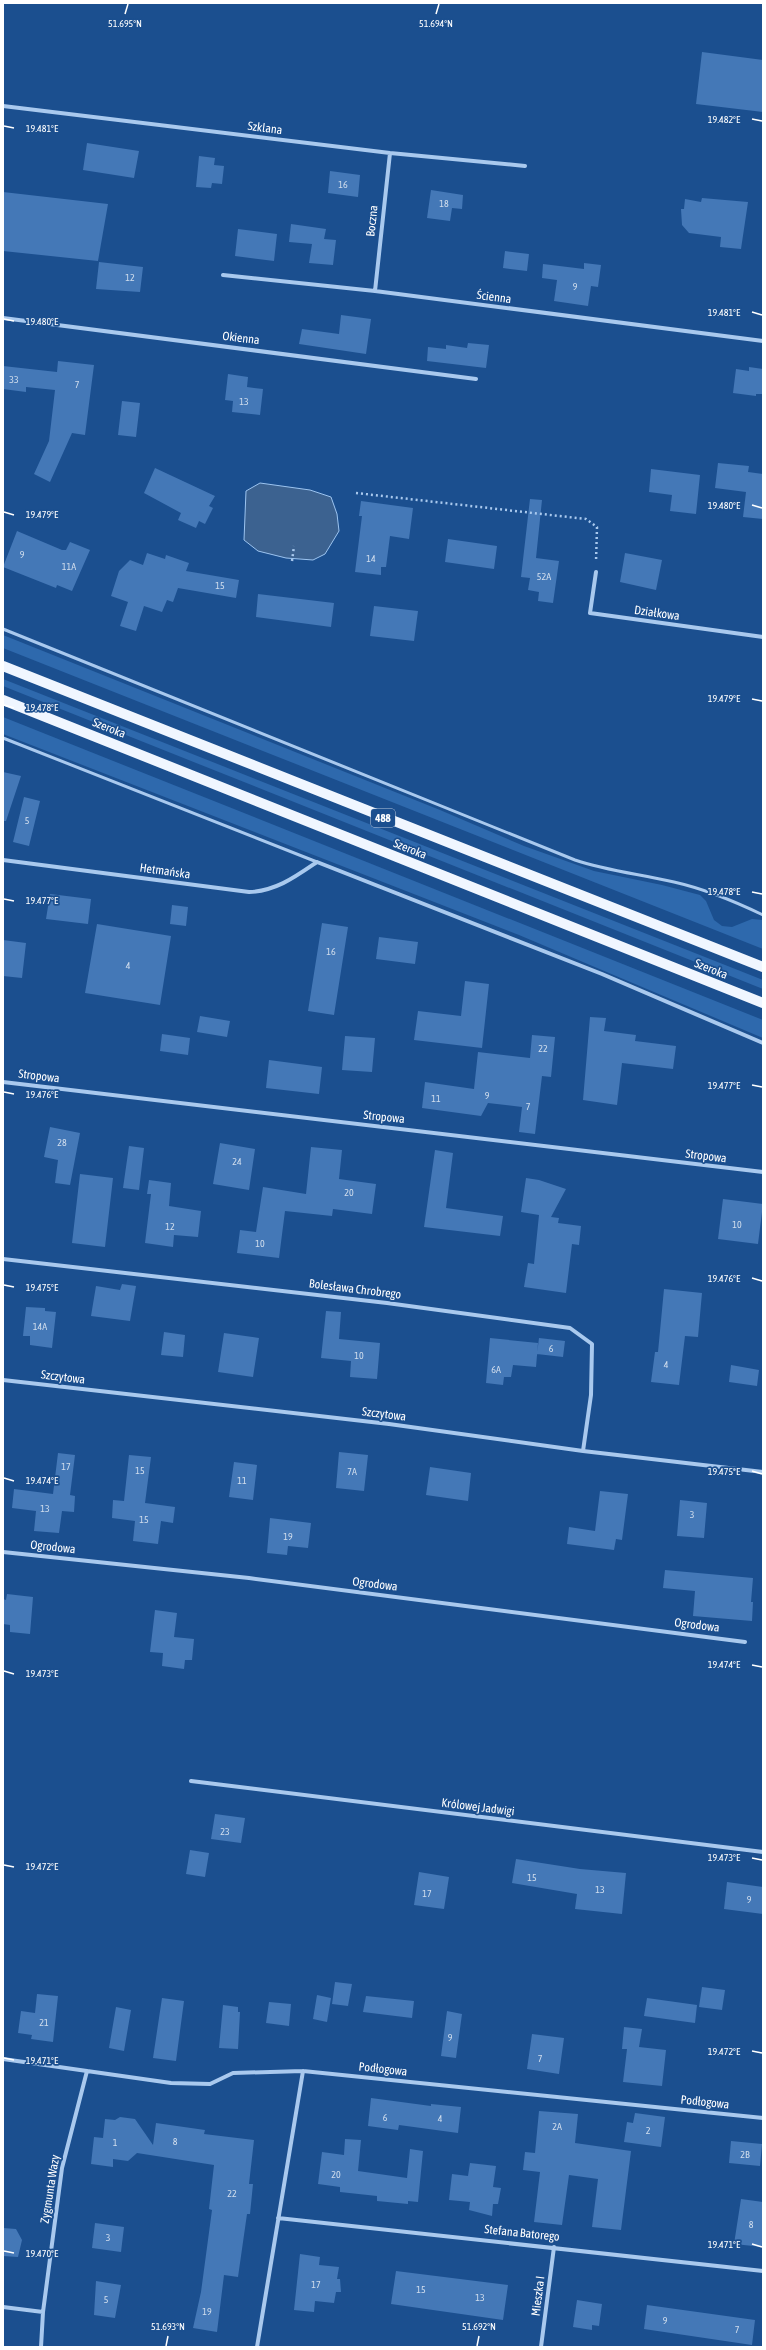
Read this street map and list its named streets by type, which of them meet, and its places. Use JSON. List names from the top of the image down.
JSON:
{
  "streets": {
    "main road": ["Szeroka", "488"],
    "street": [
      "Szklana",
      "Boczna",
      "Ścienna",
      "Okienna",
      "Działkowa",
      "Hetmańska",
      "Stropowa",
      "Bolesława Chrobrego",
      "Szczytowa",
      "Ogrodowa",
      "Królowej Jadwigi",
      "Podłogowa",
      "Zygmunta Wazy",
      "Stefana Batorego",
      "Mieszka I"
    ]
  },
  "crossings": [
    ["Szklana", "Boczna"],
    ["Boczna", "Ścienna"],
    ["Bolesława Chrobrego", "Szczytowa"],
    ["Podłogowa", "Zygmunta Wazy"],
    ["Stefana Batorego", "Mieszka I"]
  ],
  "house_numbers": [
    "16",
    "18",
    "12",
    "9",
    "33",
    "7",
    "13",
    "9",
    "14",
    "11A",
    "52A",
    "15",
    "5",
    "16",
    "4",
    "22",
    "9",
    "11",
    "7",
    "28",
    "24",
    "20",
    "10",
    "12",
    "10",
    "14A",
    "6",
    "10",
    "4",
    "6A",
    "17",
    "15",
    "7A",
    "11",
    "13",
    "3",
    "15",
    "19",
    "23",
    "15",
    "13",
    "17",
    "9",
    "21",
    "9",
    "7",
    "6",
    "4",
    "2A",
    "2",
    "8",
    "1",
    "2B",
    "20",
    "22",
    "8",
    "3",
    "17",
    "15",
    "13",
    "5",
    "19",
    "9",
    "7"
  ],
  "coordinates": [
    "51.695°N",
    "51.694°N",
    "19.482°E",
    "19.481°E",
    "19.480°E",
    "19.479°E",
    "19.478°E",
    "19.477°E",
    "19.476°E",
    "19.475°E",
    "19.474°E",
    "19.473°E",
    "19.472°E",
    "19.471°E",
    "19.470°E",
    "51.693°N",
    "51.692°N"
  ]
}
